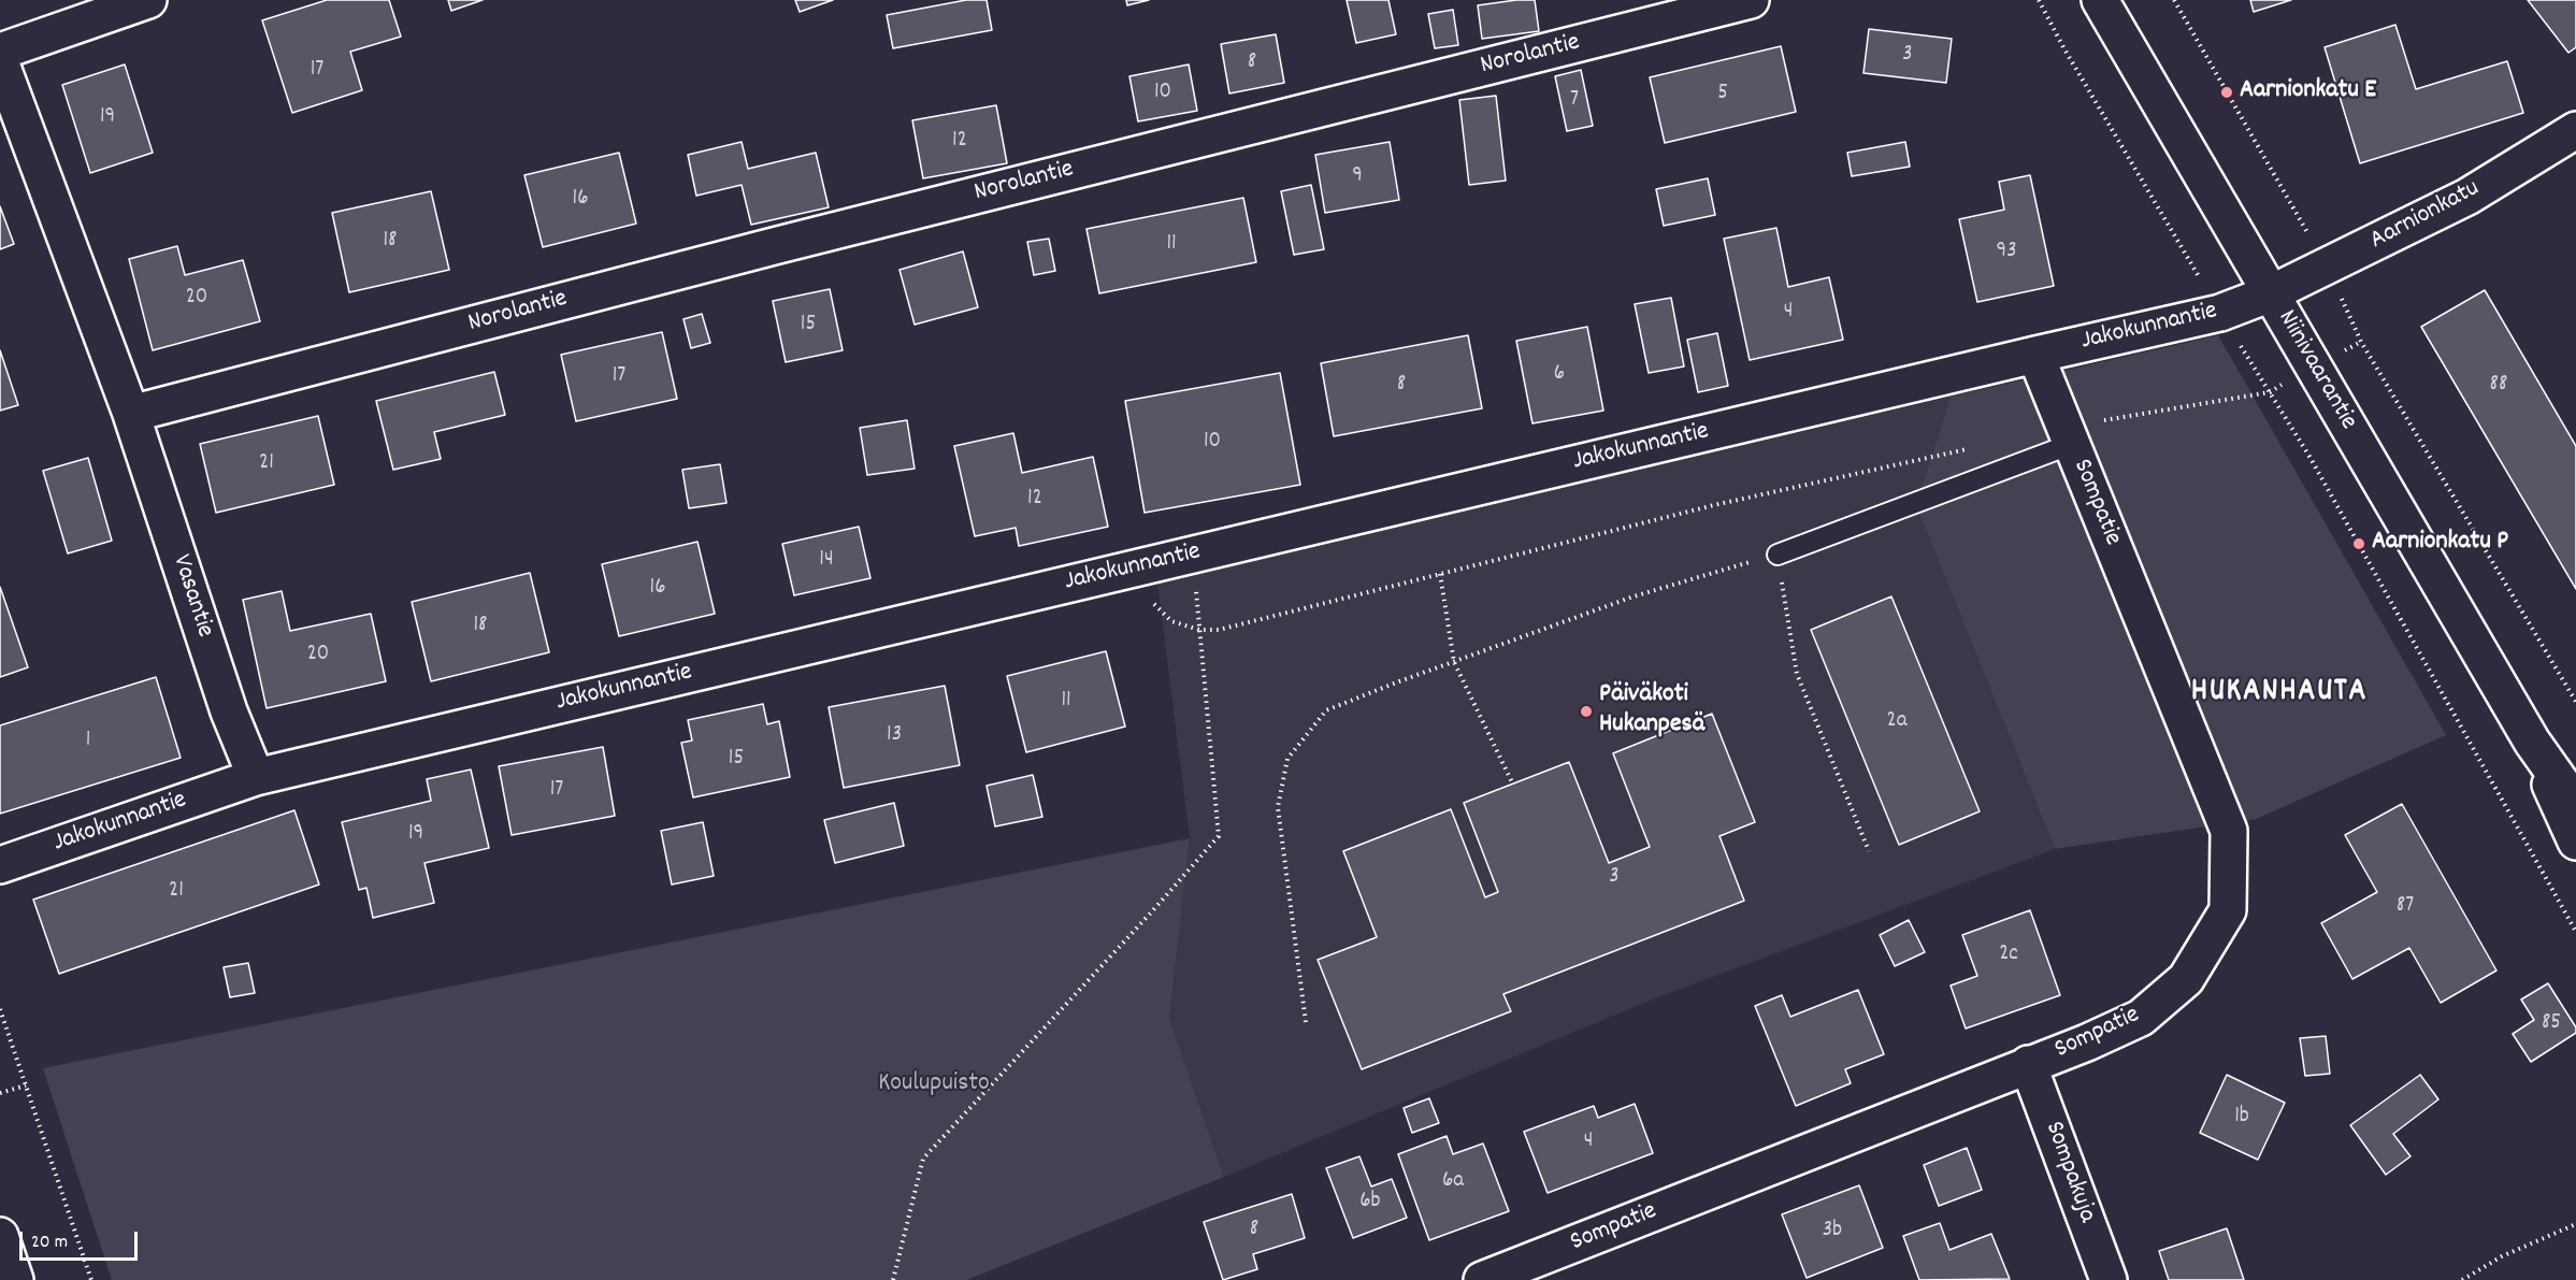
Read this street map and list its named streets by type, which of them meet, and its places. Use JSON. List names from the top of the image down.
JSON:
{
  "streets": {
    "street": [
      "Norolantie",
      "Aarnionkatu",
      "Jakokunnantie",
      "Niinivaarantie",
      "Sompatie",
      "Vasantie",
      "Sompakuja"
    ]
  },
  "crossings": [
    ["Norolantie", "Vasantie"],
    ["Aarnionkatu", "Jakokunnantie"],
    ["Aarnionkatu", "Niinivaarantie"],
    ["Jakokunnantie", "Niinivaarantie"],
    ["Jakokunnantie", "Sompatie"],
    ["Jakokunnantie", "Vasantie"],
    ["Sompatie", "Sompakuja"]
  ],
  "districts": ["HUKANHAUTA"],
  "parks": ["Koulupuisto"],
  "places": ["Aarnionkatu E", "Aarnionkatu P", "Päiväkoti Hukanpesä"],
  "house_numbers": [
    "3",
    "8",
    "17",
    "10",
    "5",
    "7",
    "19",
    "12",
    "9",
    "16",
    "18",
    "11",
    "93",
    "20",
    "4",
    "15",
    "6",
    "17",
    "8",
    "88",
    "10",
    "21",
    "12",
    "14",
    "16",
    "18",
    "20",
    "11",
    "2a",
    "13",
    "1",
    "15",
    "17",
    "19",
    "3",
    "21",
    "87",
    "2c",
    "85",
    "1b",
    "4",
    "6a",
    "6b",
    "8",
    "3b"
  ],
  "scale_bar": "20 m"
}
